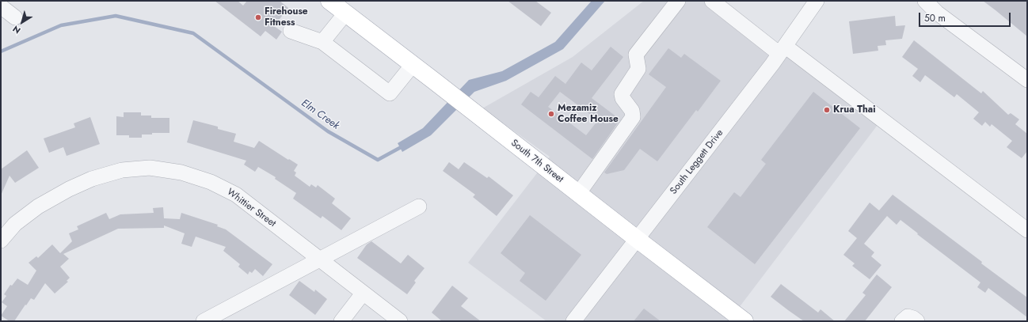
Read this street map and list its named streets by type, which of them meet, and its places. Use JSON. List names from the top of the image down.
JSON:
{
  "streets": {
    "main road": ["South 7th Street"],
    "street": ["South Leggett Drive", "Whittier Street"]
  },
  "crossings": [
    ["South 7th Street", "South Leggett Drive"]
  ],
  "water": ["Elm Creek"],
  "places": ["Firehouse Fitness", "Krua Thai", "Mezamiz Coffee House"],
  "scale_bar": "50 m",
  "north": "bottom left"
}
